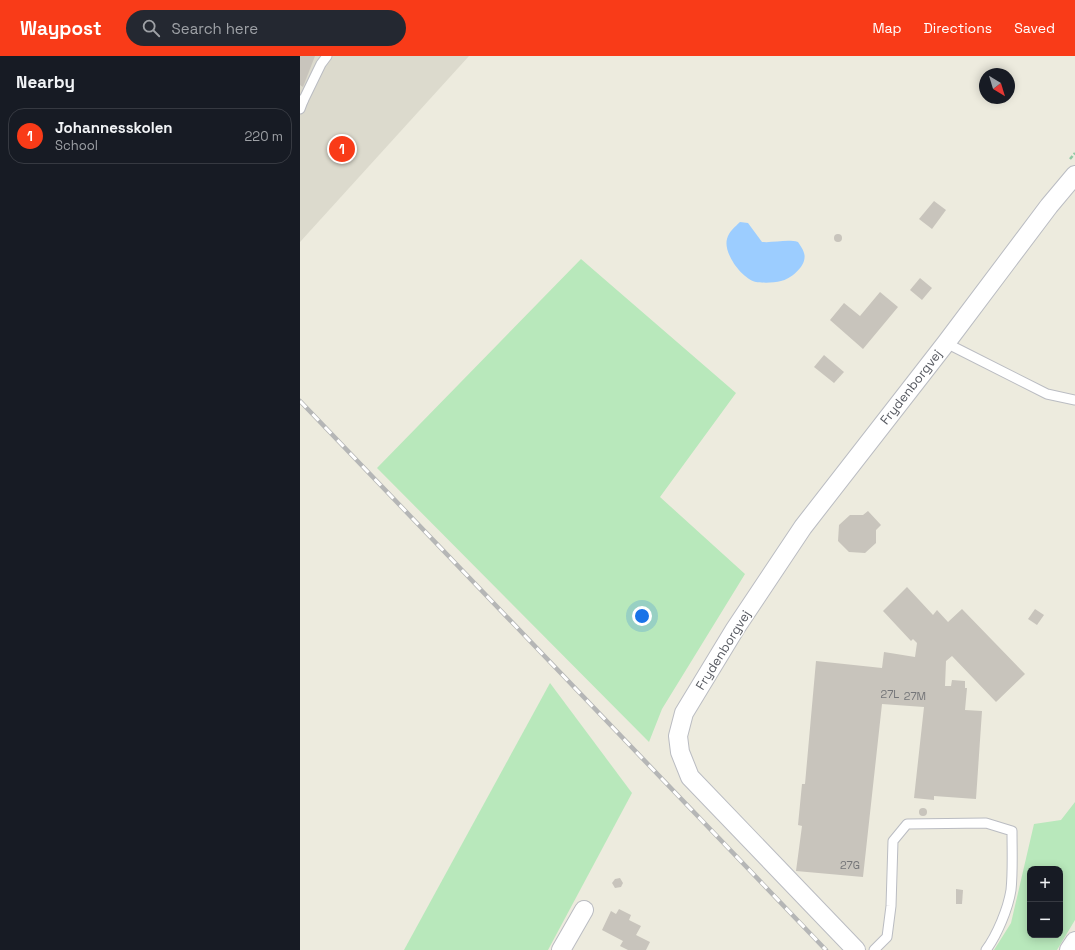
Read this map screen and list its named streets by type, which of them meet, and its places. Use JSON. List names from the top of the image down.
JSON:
{
  "streets": {
    "street": ["Frydenborgvej"]
  },
  "house_numbers": ["27L", "27M", "27G"],
  "north": "bottom right",
  "page": {
    "header": "Waypost",
    "search": "Search here",
    "nav": ["Map", "Directions", "Saved"],
    "heading": "Nearby",
    "list": [
      {
        "mark": "1",
        "name": "Johannesskolen",
        "note": "School",
        "value": "220 m"
      }
    ],
    "pins": "1",
    "map_buttons": ["+", "−"]
  }
}
